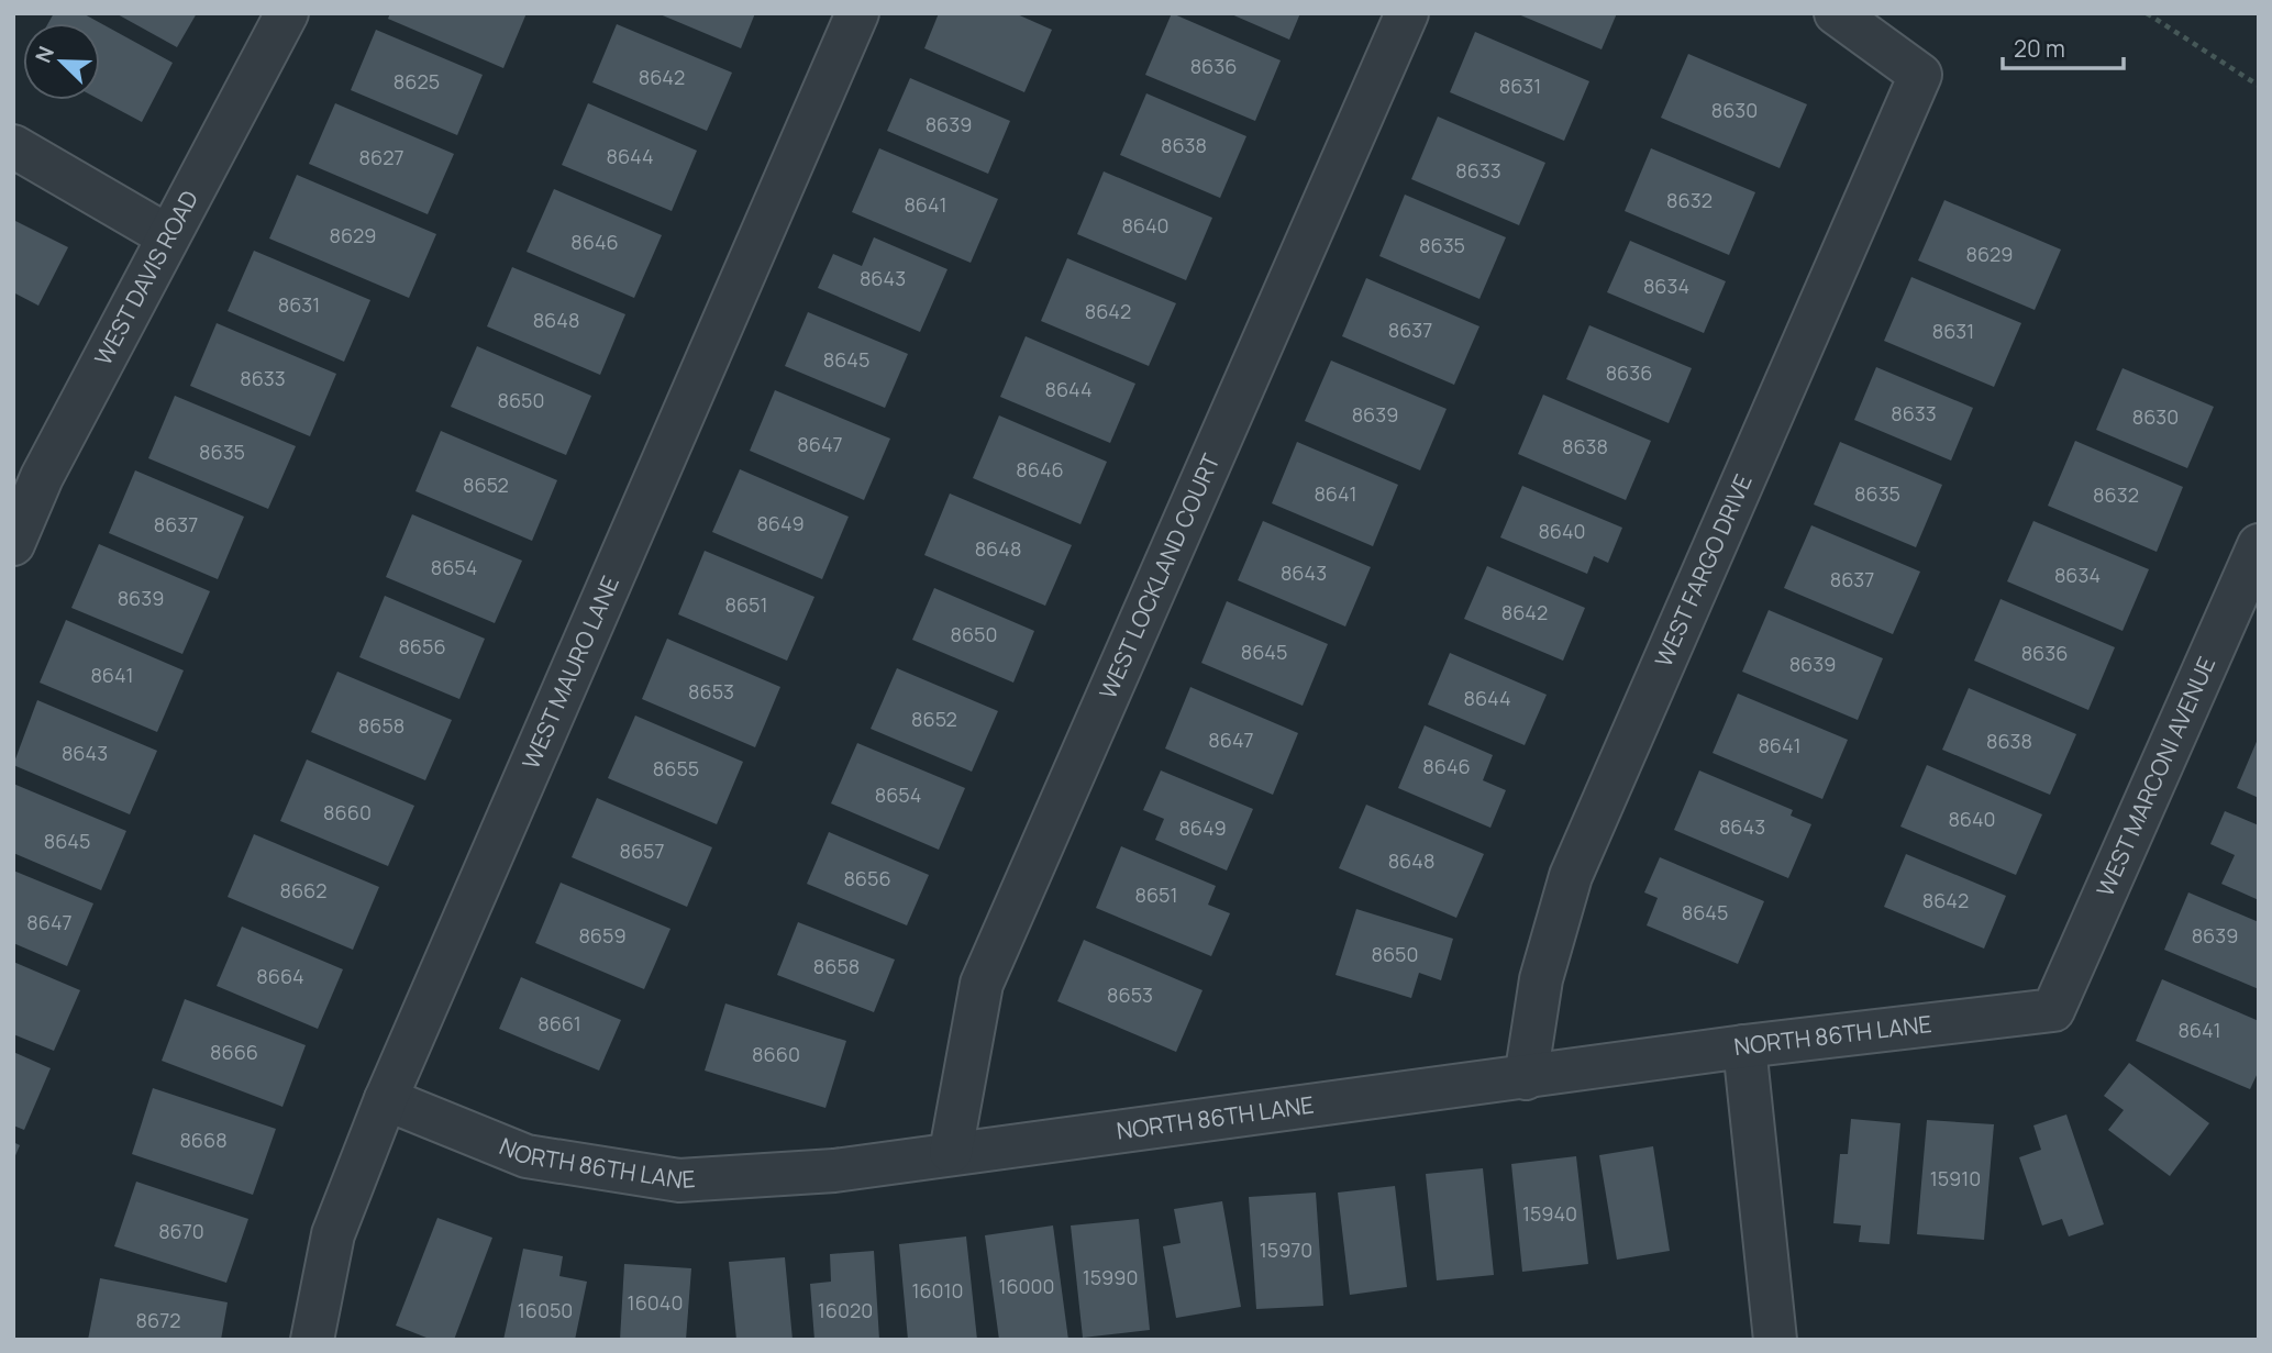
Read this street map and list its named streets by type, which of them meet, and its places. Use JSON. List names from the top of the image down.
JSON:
{
  "streets": {
    "street": [
      "WEST DAVIS ROAD",
      "WEST FARGO DRIVE",
      "WEST LOCKLAND COURT",
      "WEST MAURO LANE",
      "WEST MARCONI AVENUE",
      "NORTH 86TH LANE"
    ]
  },
  "crossings": [
    ["WEST FARGO DRIVE", "NORTH 86TH LANE"],
    ["WEST LOCKLAND COURT", "NORTH 86TH LANE"],
    ["WEST MAURO LANE", "NORTH 86TH LANE"],
    ["WEST MARCONI AVENUE", "NORTH 86TH LANE"]
  ],
  "house_numbers": [
    "8636",
    "8642",
    "8625",
    "8631",
    "8630",
    "8639",
    "8638",
    "8644",
    "8627",
    "8633",
    "8632",
    "8641",
    "8640",
    "8629",
    "8646",
    "8635",
    "8629",
    "8643",
    "8634",
    "8631",
    "8642",
    "8648",
    "8637",
    "8631",
    "8645",
    "8636",
    "8633",
    "8644",
    "8650",
    "8633",
    "8639",
    "8630",
    "8647",
    "8638",
    "8635",
    "8646",
    "8652",
    "8641",
    "8635",
    "8632",
    "8649",
    "8637",
    "8640",
    "8648",
    "8654",
    "8643",
    "8634",
    "8637",
    "8639",
    "8651",
    "8642",
    "8650",
    "8656",
    "8645",
    "8636",
    "8639",
    "8641",
    "8653",
    "8644",
    "8652",
    "8658",
    "8647",
    "8638",
    "8641",
    "8643",
    "8646",
    "8655",
    "8654",
    "8660",
    "8640",
    "8643",
    "8649",
    "8645",
    "8657",
    "8648",
    "8656",
    "8662",
    "8651",
    "8642",
    "8645",
    "8647",
    "8659",
    "8639",
    "8650",
    "8658",
    "8664",
    "8653",
    "8661",
    "8641",
    "8666",
    "8660",
    "8668",
    "15910",
    "15940",
    "8670",
    "15970",
    "15990",
    "16000",
    "16010",
    "16040",
    "16050",
    "16020",
    "8672"
  ],
  "scale_bar": "20 m",
  "north": "top left"
}
